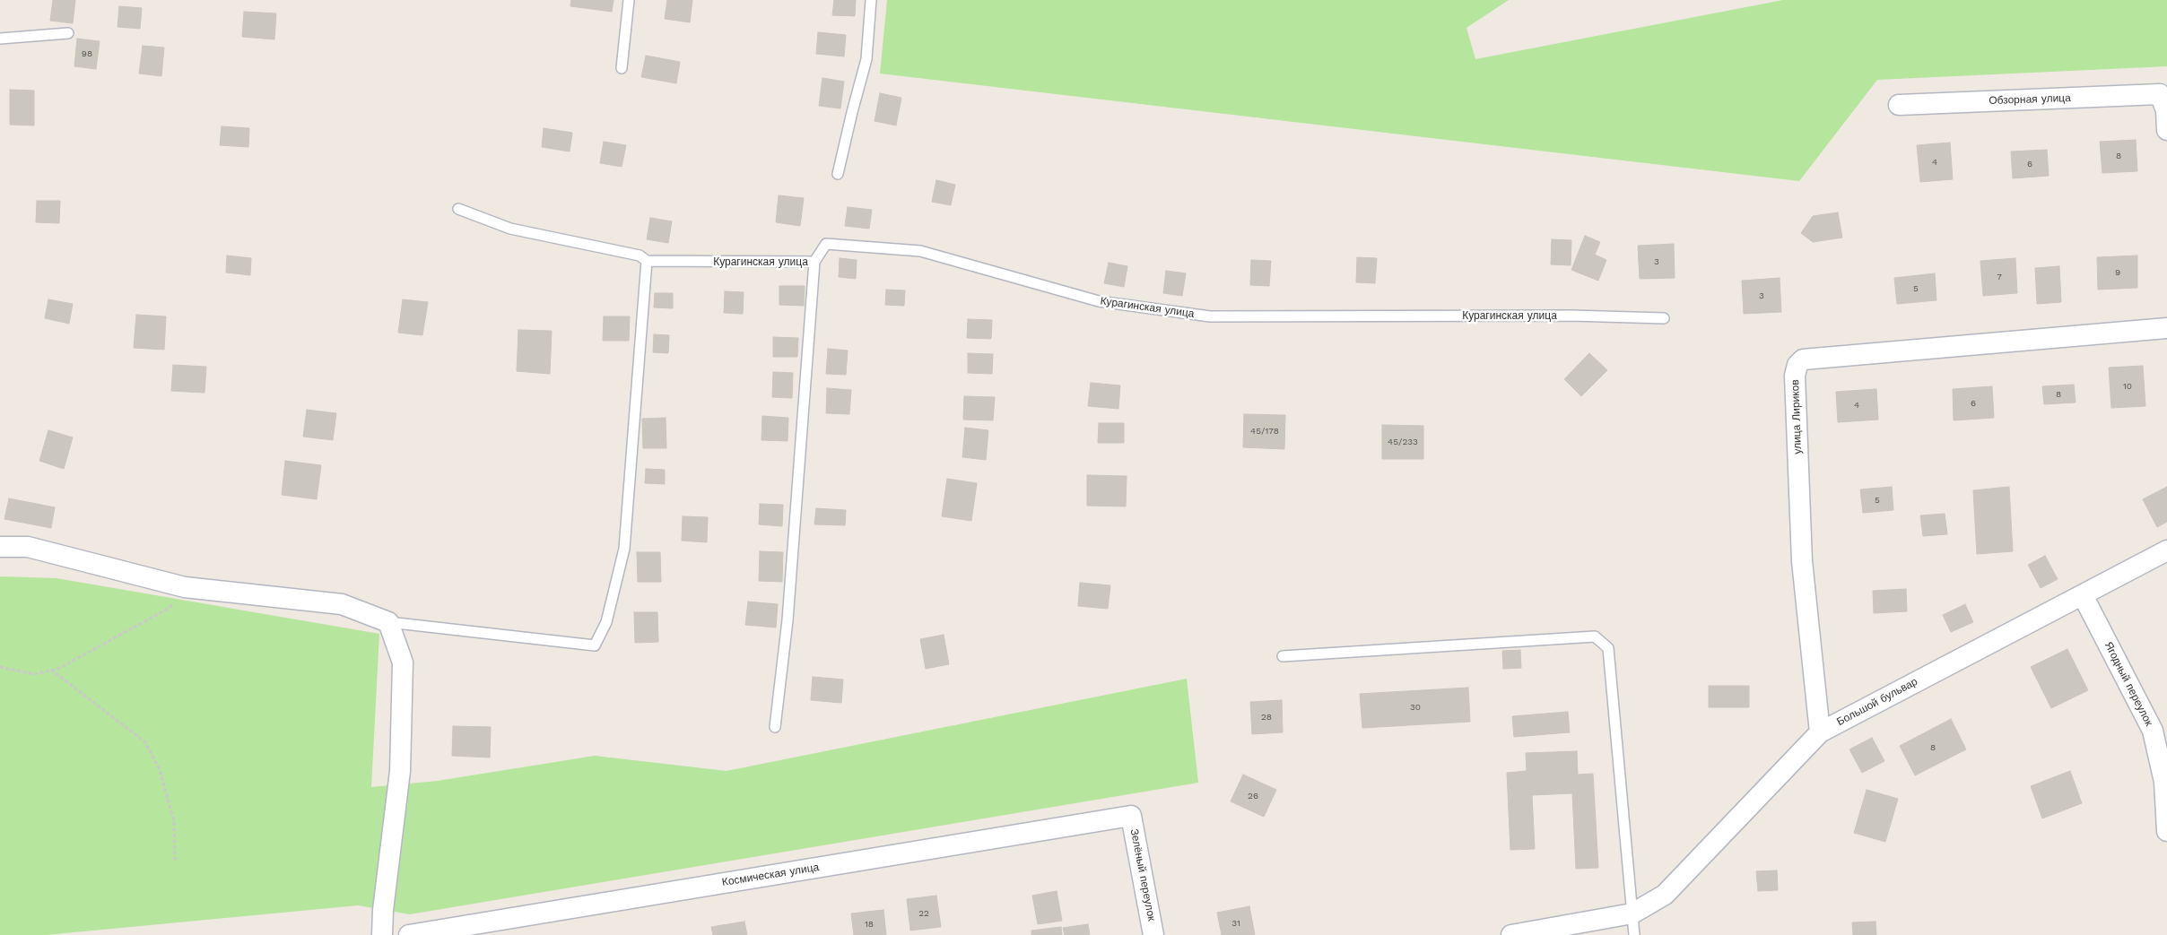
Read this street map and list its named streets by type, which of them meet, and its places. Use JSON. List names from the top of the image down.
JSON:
{
  "streets": {
    "street": [
      "Обзорная улица",
      "улица Лириков",
      "Ягодный переулок",
      "Большой бульвар",
      "Космическая улица",
      "Зелёный переулок"
    ],
    "lane": ["Курагинская улица"]
  },
  "crossings": [
    ["улица Лириков", "Большой бульвар"],
    ["Ягодный переулок", "Большой бульвар"],
    ["Космическая улица", "Зелёный переулок"]
  ],
  "house_numbers": [
    "98",
    "8",
    "4",
    "6",
    "3",
    "9",
    "7",
    "5",
    "3",
    "10",
    "8",
    "6",
    "4",
    "45/178",
    "45/233",
    "5",
    "30",
    "28",
    "8",
    "26",
    "22",
    "31",
    "18"
  ]
}
